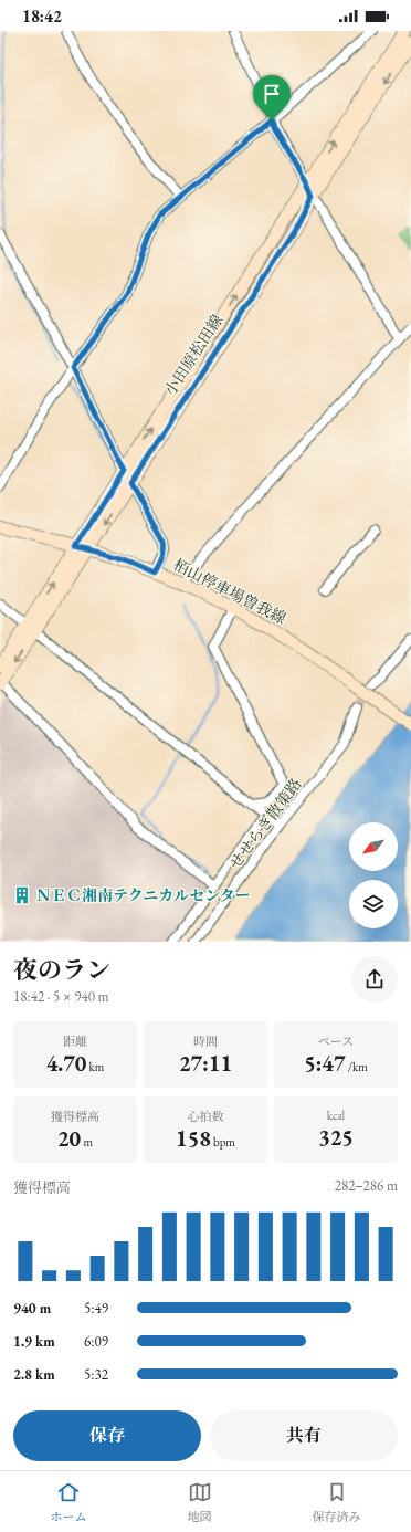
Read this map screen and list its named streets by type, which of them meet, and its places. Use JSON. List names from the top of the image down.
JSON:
{
  "streets": {
    "main road": ["小田原松田線", "栢山停車場曽我線"],
    "street": ["せせらぎ散策路"]
  },
  "crossings": [
    ["小田原松田線", "栢山停車場曽我線"]
  ],
  "places": {
    "building": ["ＮＥＣ湘南テクニカルセンター"]
  },
  "north": "bottom left",
  "page": {
    "status": "18:42",
    "heading": ["夜のラン", "18:42 · 5 × 940 m"],
    "stats": [
      ["距離", "4.70 km"],
      ["時間", "27:11"],
      ["ペース", "5:47 /km"],
      ["獲得標高", "20 m"],
      ["心拍数", "158 bpm"],
      ["kcal", "325"]
    ],
    "chart": ["獲得標高", "282–286 m"],
    "list": [
      {
        "name": "940 m",
        "note": "5:49"
      },
      {
        "name": "1.9 km",
        "note": "6:09"
      },
      {
        "name": "2.8 km",
        "note": "5:32"
      }
    ],
    "buttons": ["保存", "共有"],
    "tabs": ["ホーム", "地図", "保存済み"]
  }
}
